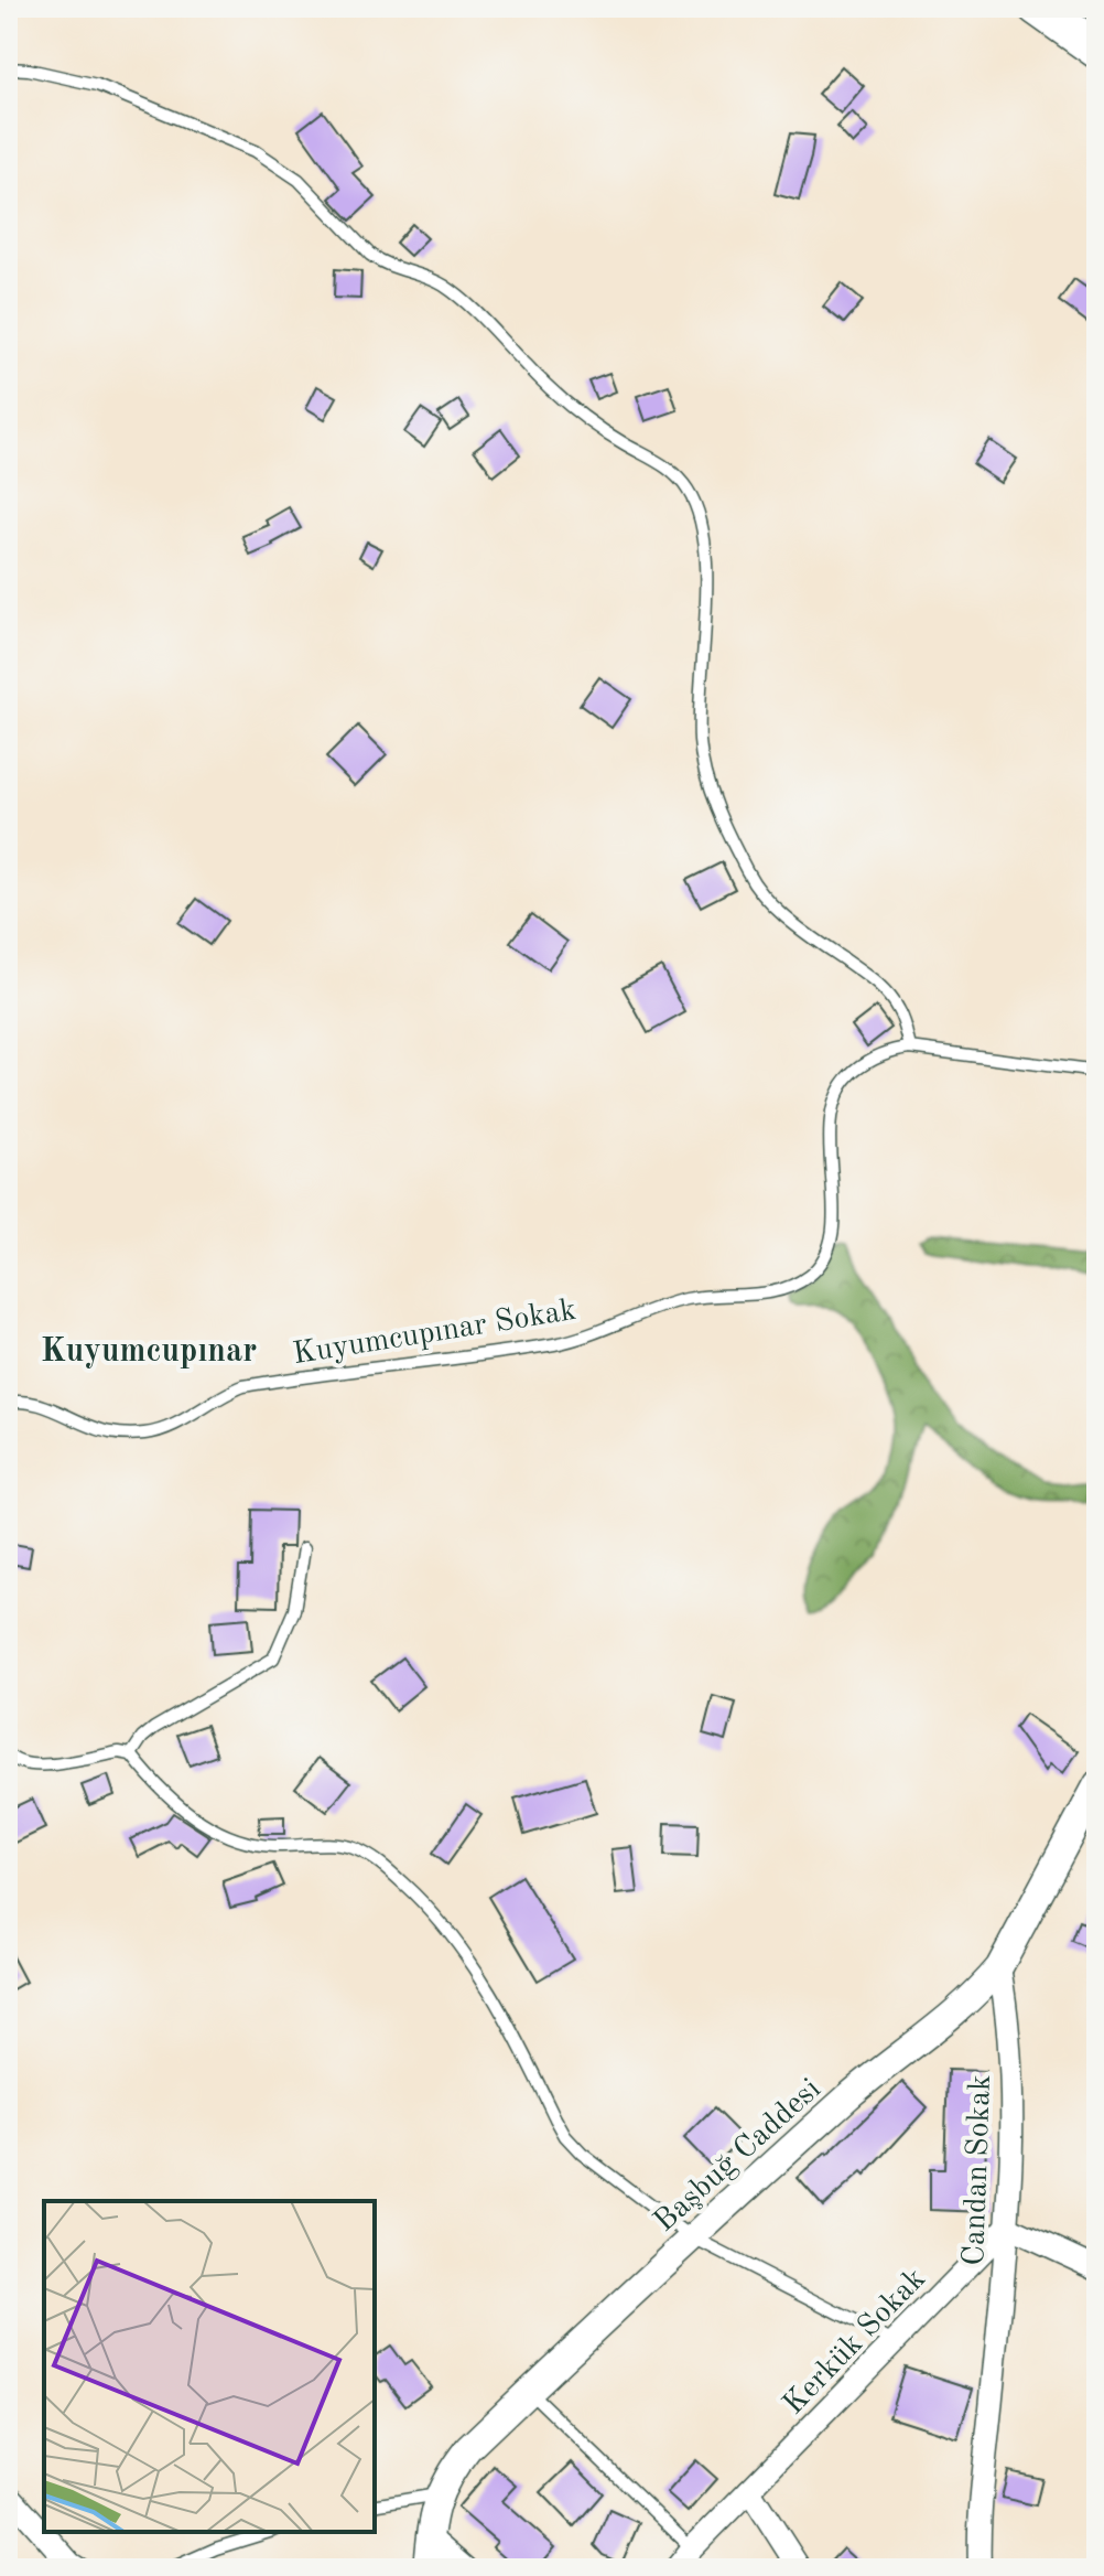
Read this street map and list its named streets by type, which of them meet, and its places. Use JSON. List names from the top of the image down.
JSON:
{
  "streets": {
    "street": ["Başbuğ Caddesi", "Candan Sokak", "Kerkük Sokak"],
    "lane": ["Kuyumcupınar Sokak"]
  },
  "crossings": [
    ["Başbuğ Caddesi", "Candan Sokak"],
    ["Candan Sokak", "Kerkük Sokak"]
  ],
  "districts": ["Kuyumcupınar"]
}
